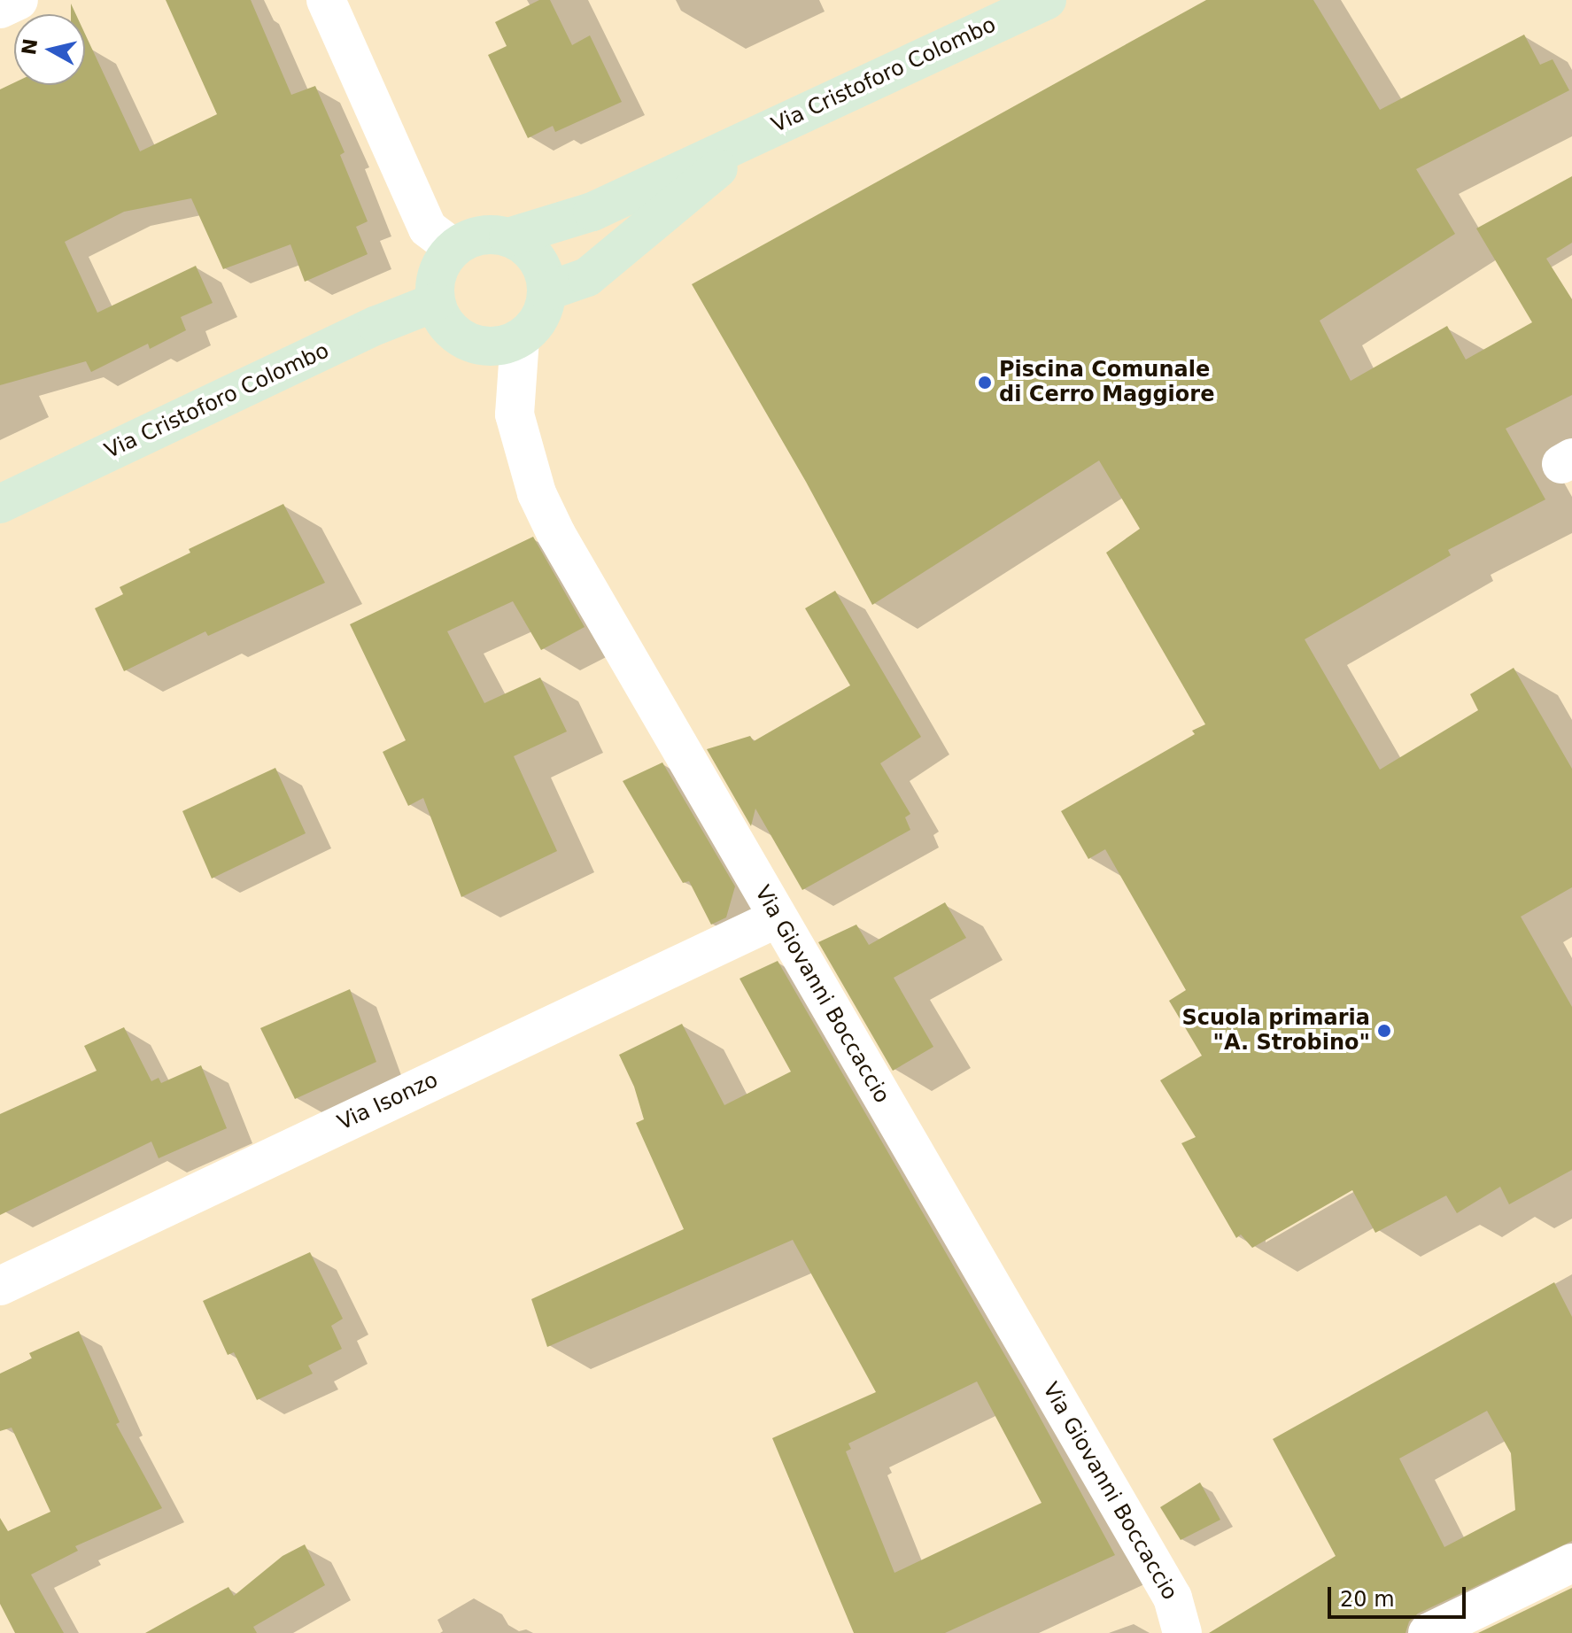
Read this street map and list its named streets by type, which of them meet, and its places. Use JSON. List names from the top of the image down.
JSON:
{
  "streets": {
    "street": ["Via Cristoforo Colombo", "Via Giovanni Boccaccio", "Via Isonzo"]
  },
  "crossings": [
    ["Via Cristoforo Colombo", "Via Giovanni Boccaccio"],
    ["Via Giovanni Boccaccio", "Via Isonzo"]
  ],
  "places": ["Piscina Comunale di Cerro Maggiore", "Scuola primaria \"A. Strobino\""],
  "scale_bar": "20 m",
  "north": "left"
}
